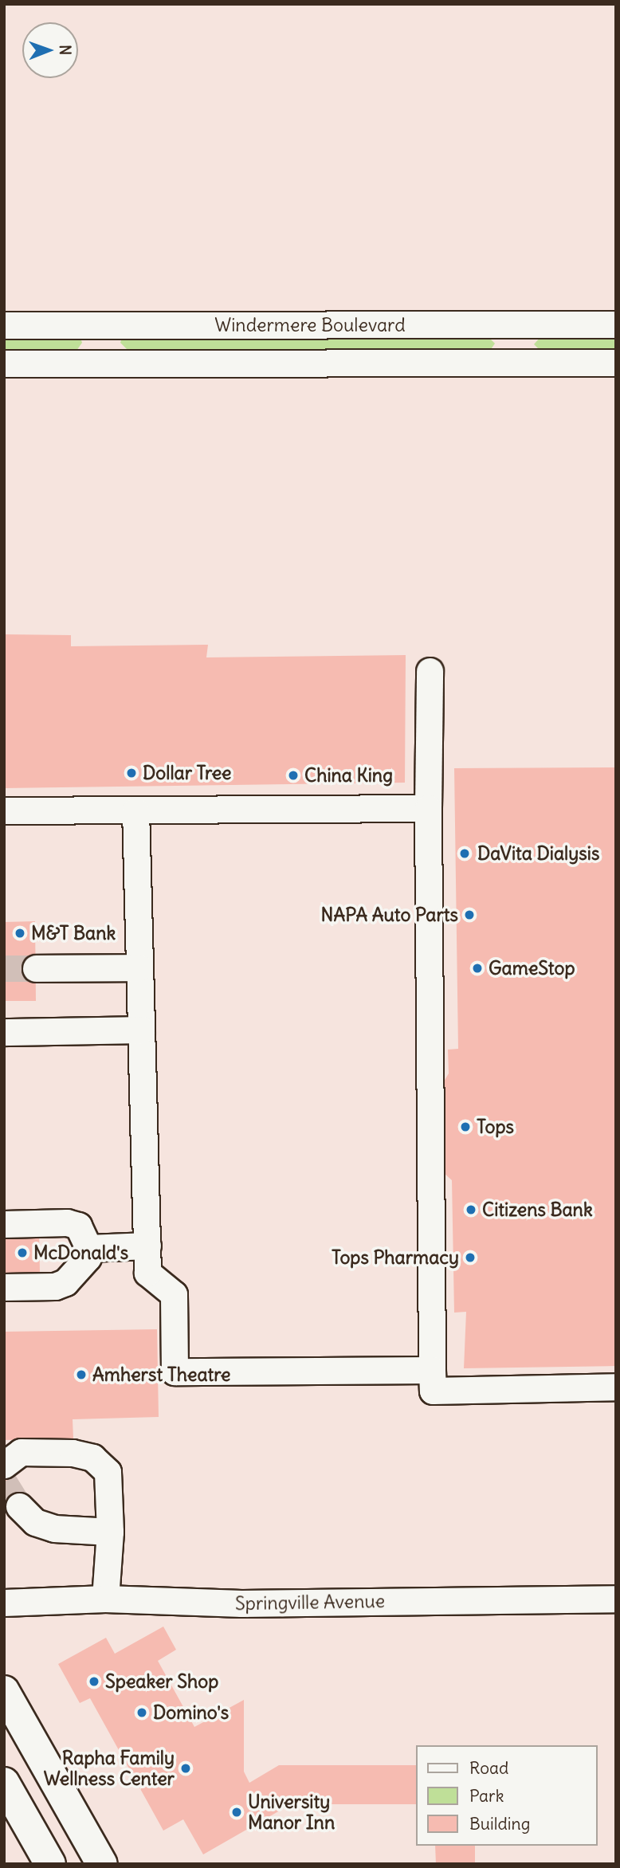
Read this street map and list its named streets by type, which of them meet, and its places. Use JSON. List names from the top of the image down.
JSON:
{
  "streets": {
    "street": ["Windermere Boulevard", "Springville Avenue"]
  },
  "places": [
    "Dollar Tree",
    "China King",
    "DaVita Dialysis",
    "NAPA Auto Parts",
    "M&T Bank",
    "GameStop",
    "Tops",
    "Citizens Bank",
    "McDonald's",
    "Tops Pharmacy",
    "Amherst Theatre",
    "Speaker Shop",
    "Domino's",
    "Rapha Family Wellness Center",
    "University Manor Inn"
  ],
  "legend": ["Road", "Park", "Building"],
  "north": "right"
}
